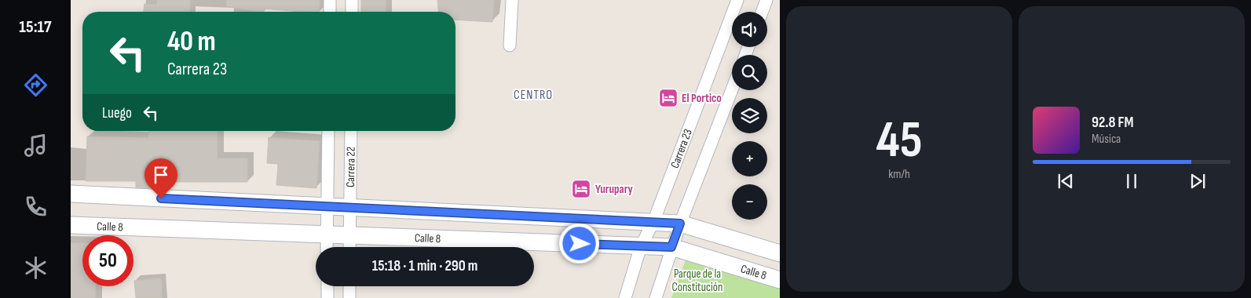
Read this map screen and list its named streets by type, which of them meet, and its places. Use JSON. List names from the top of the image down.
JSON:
{
  "streets": {
    "main road": ["Calle 8"],
    "street": ["Carrera 23", "Carrera 22"]
  },
  "crossings": [
    ["Carrera 23", "Calle 8"],
    ["Carrera 22", "Calle 8"]
  ],
  "districts": ["CENTRO"],
  "parks": ["Parque de la Constitución"],
  "places": {
    "hotel": ["El Portico", "Yurupary"]
  },
  "page": {
    "tabs": "15:17",
    "tile": ["45", "km/h"],
    "map_buttons": ["+", "−"],
    "turn": ["40 m", "Carrera 23"],
    "then": "Luego",
    "song": ["92.8 FM", "Música"],
    "limit": "50",
    "trip": "15:18 · 1 min · 290 m"
  }
}
